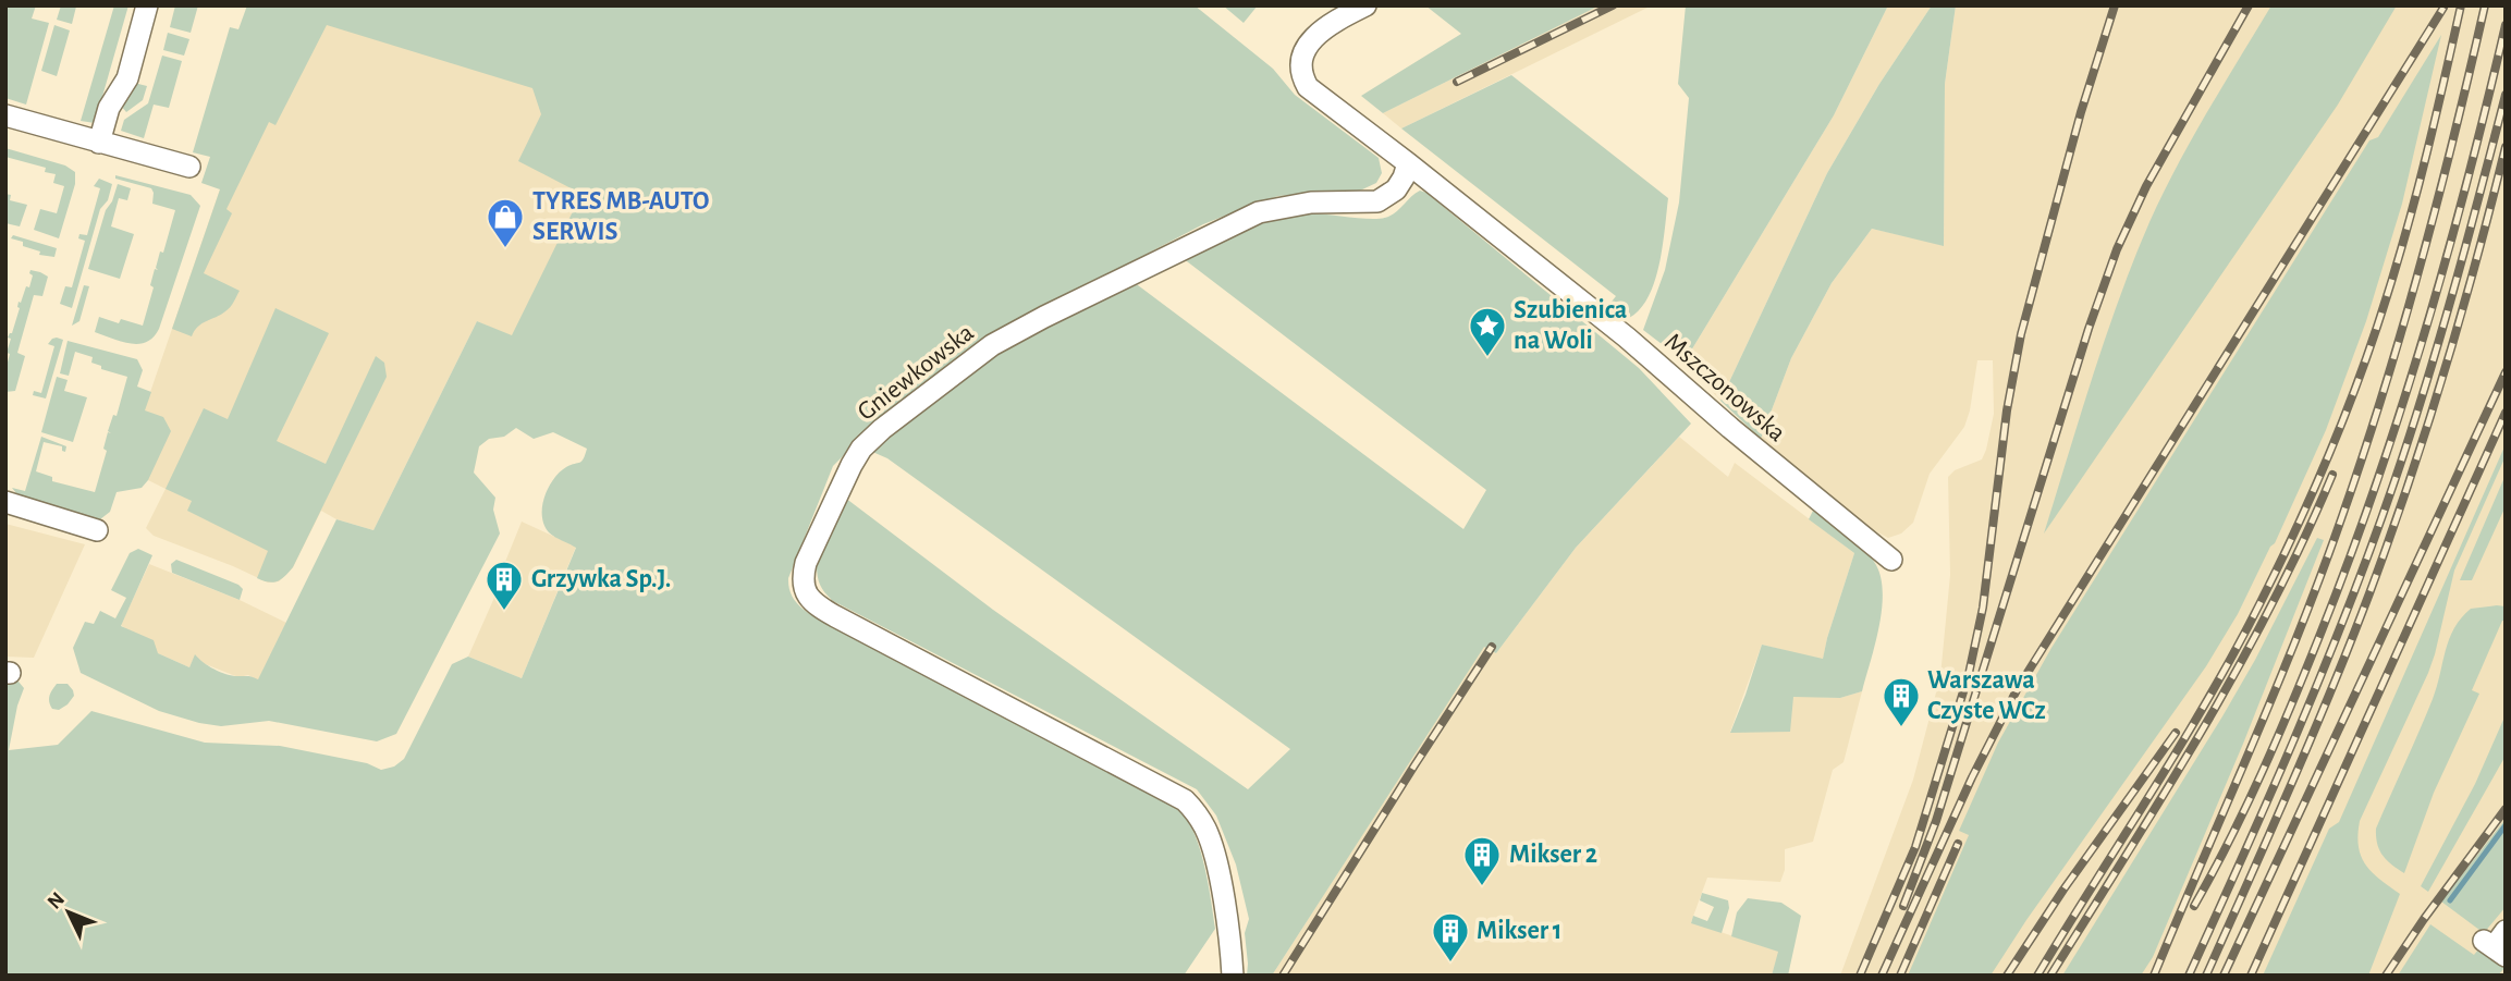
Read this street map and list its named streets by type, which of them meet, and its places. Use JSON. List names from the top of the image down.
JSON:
{
  "streets": {
    "street": ["Gniewkowska", "Mszczonowska"]
  },
  "crossings": [
    ["Gniewkowska", "Mszczonowska"]
  ],
  "places": {
    "shop": ["TYRES MB-AUTO SERWIS"],
    "place": ["Szubienica na Woli"],
    "building": [
      "Grzywka Sp.J.",
      "Warszawa Czyste WCz",
      "Mikser 2",
      "Mikser 1"
    ]
  },
  "north": "top left"
}
